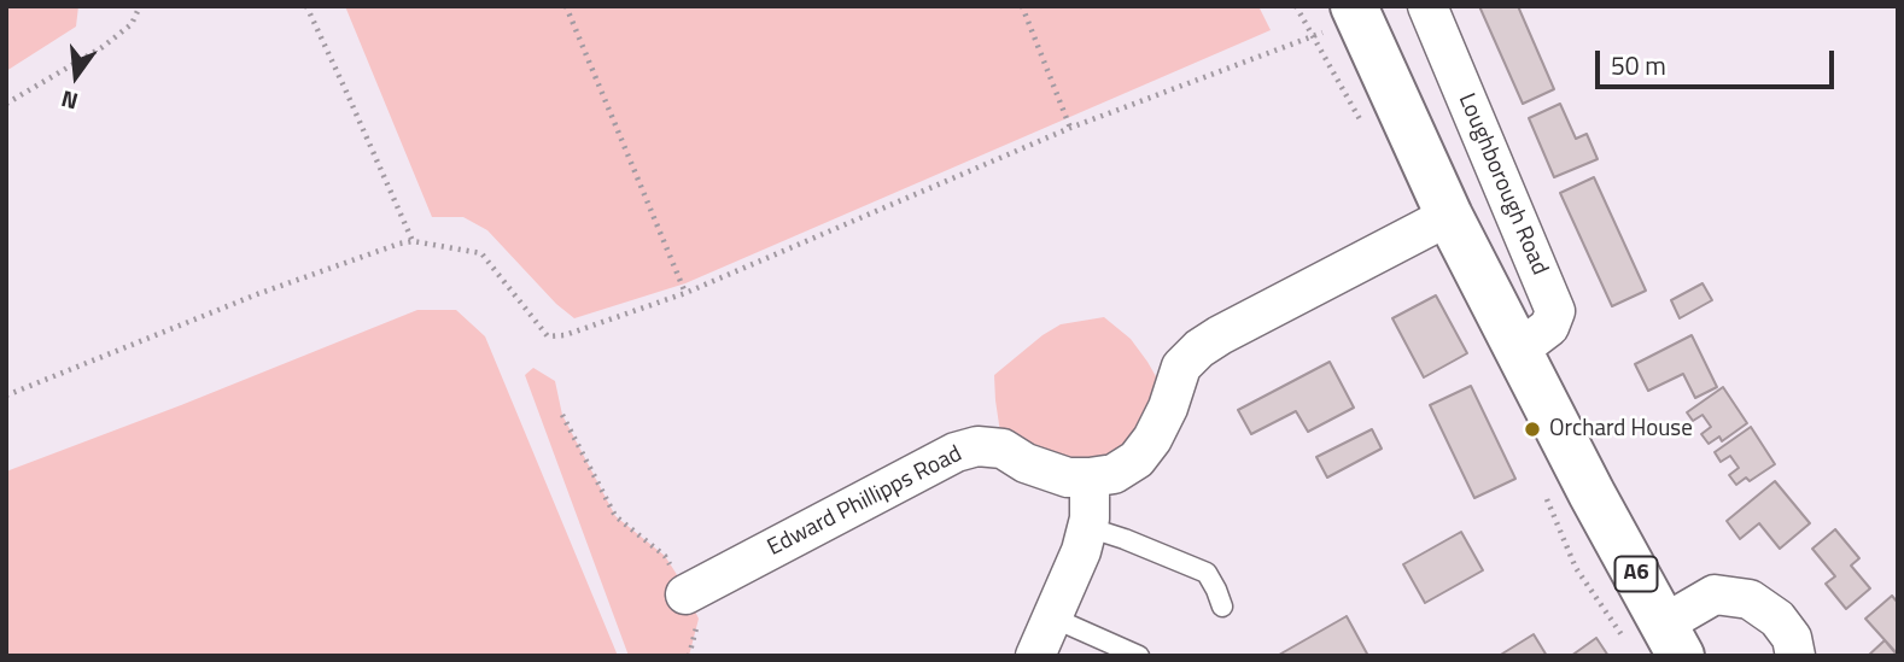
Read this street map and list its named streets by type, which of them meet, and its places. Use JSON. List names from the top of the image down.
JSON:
{
  "streets": {
    "highway": ["A6"],
    "street": ["Loughborough Road", "Edward Phillipps Road"]
  },
  "crossings": [
    ["Loughborough Road", "A6"],
    ["Edward Phillipps Road", "A6"]
  ],
  "places": ["Orchard House"],
  "scale_bar": "50 m",
  "north": "bottom"
}
